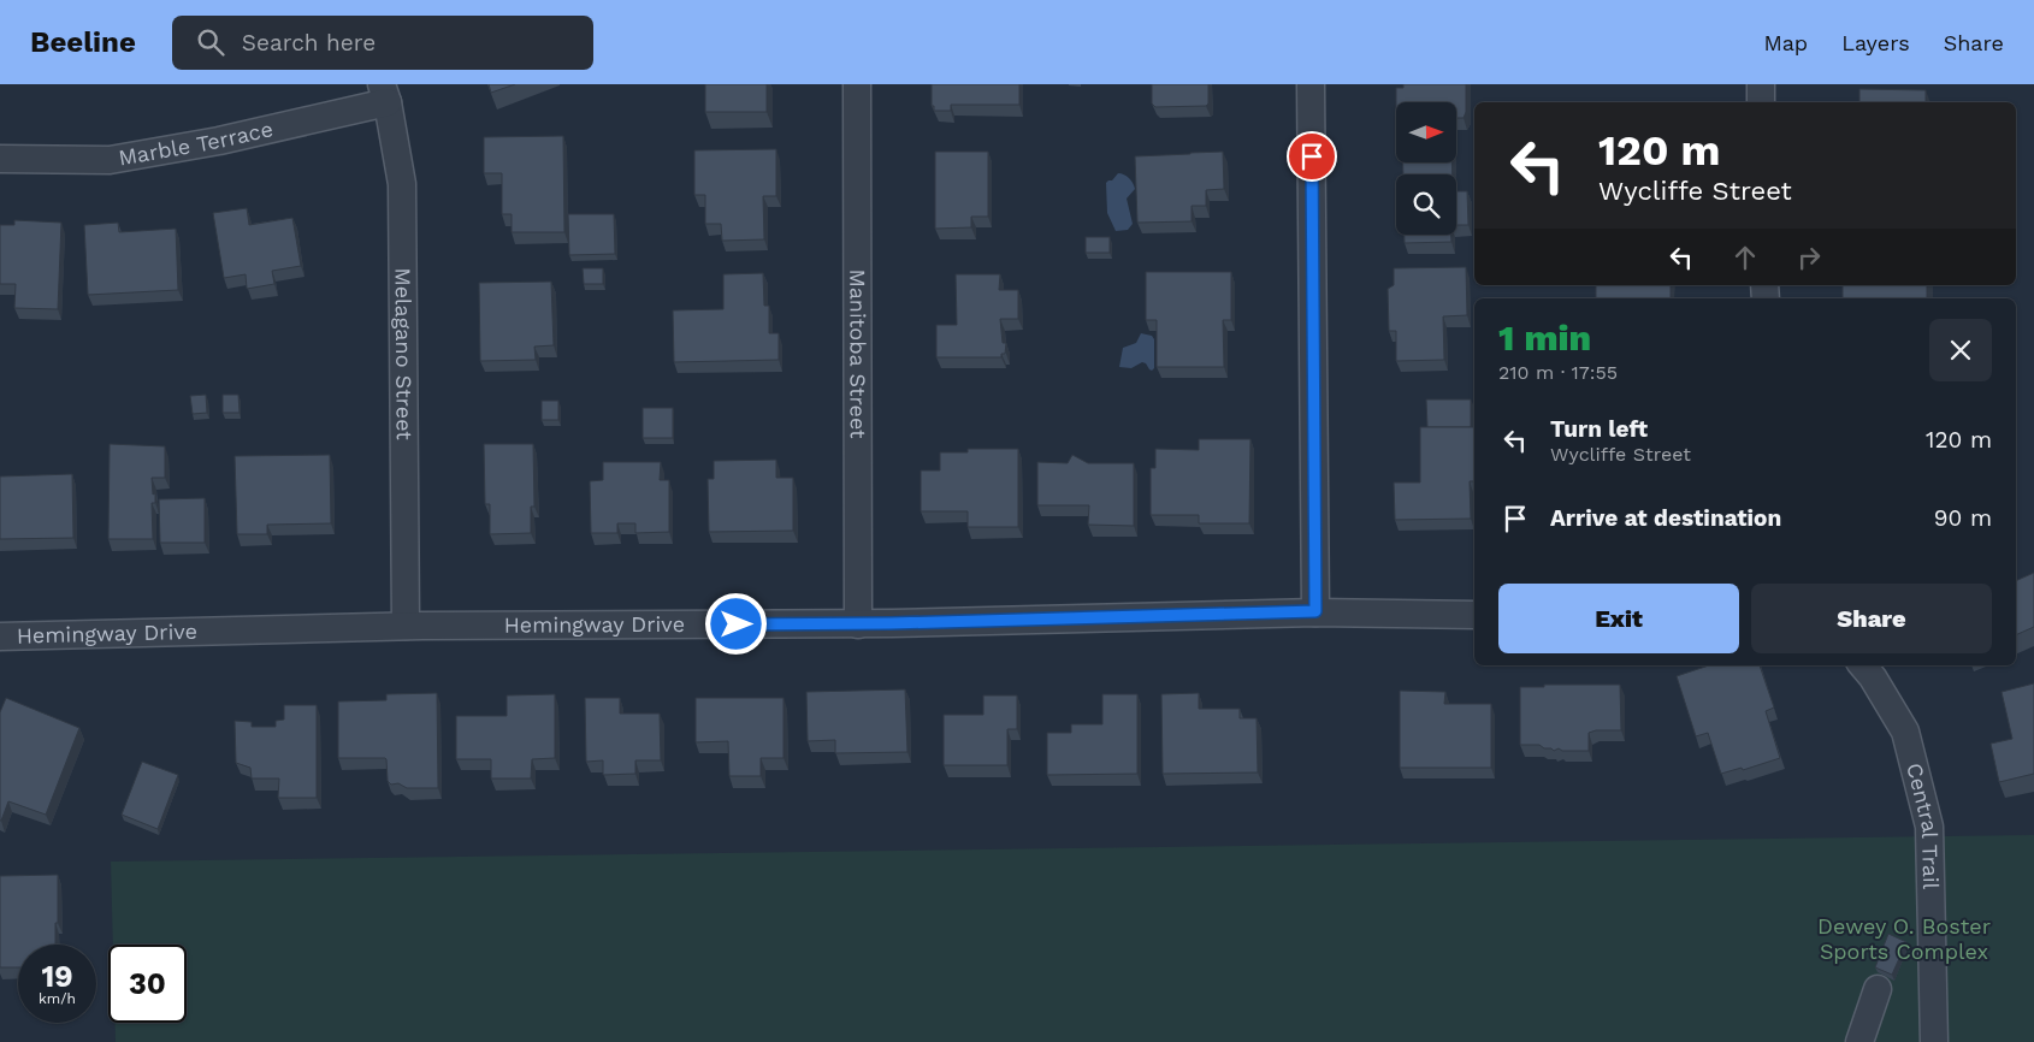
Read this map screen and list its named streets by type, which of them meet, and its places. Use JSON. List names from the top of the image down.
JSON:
{
  "streets": {
    "street": [
      "Marble Terrace",
      "Melagano Street",
      "Manitoba Street",
      "Hemingway Drive",
      "Central Trail"
    ]
  },
  "crossings": [
    ["Marble Terrace", "Melagano Street"],
    ["Melagano Street", "Hemingway Drive"],
    ["Manitoba Street", "Hemingway Drive"]
  ],
  "parks": ["Dewey O. Boster Sports Complex"],
  "north": "right",
  "page": {
    "header": "Beeline",
    "search": "Search here",
    "nav": ["Map", "Layers", "Share"],
    "turn": ["120 m", "Wycliffe Street"],
    "heading": ["1 min", "210 m · 17:55"],
    "list": [
      {
        "name": "Turn left",
        "note": "Wycliffe Street",
        "value": "120 m"
      },
      {
        "name": "Arrive at destination",
        "value": "90 m"
      }
    ],
    "buttons": ["Exit", "Share"],
    "speed": "19 km/h",
    "limit": "30"
  }
}
